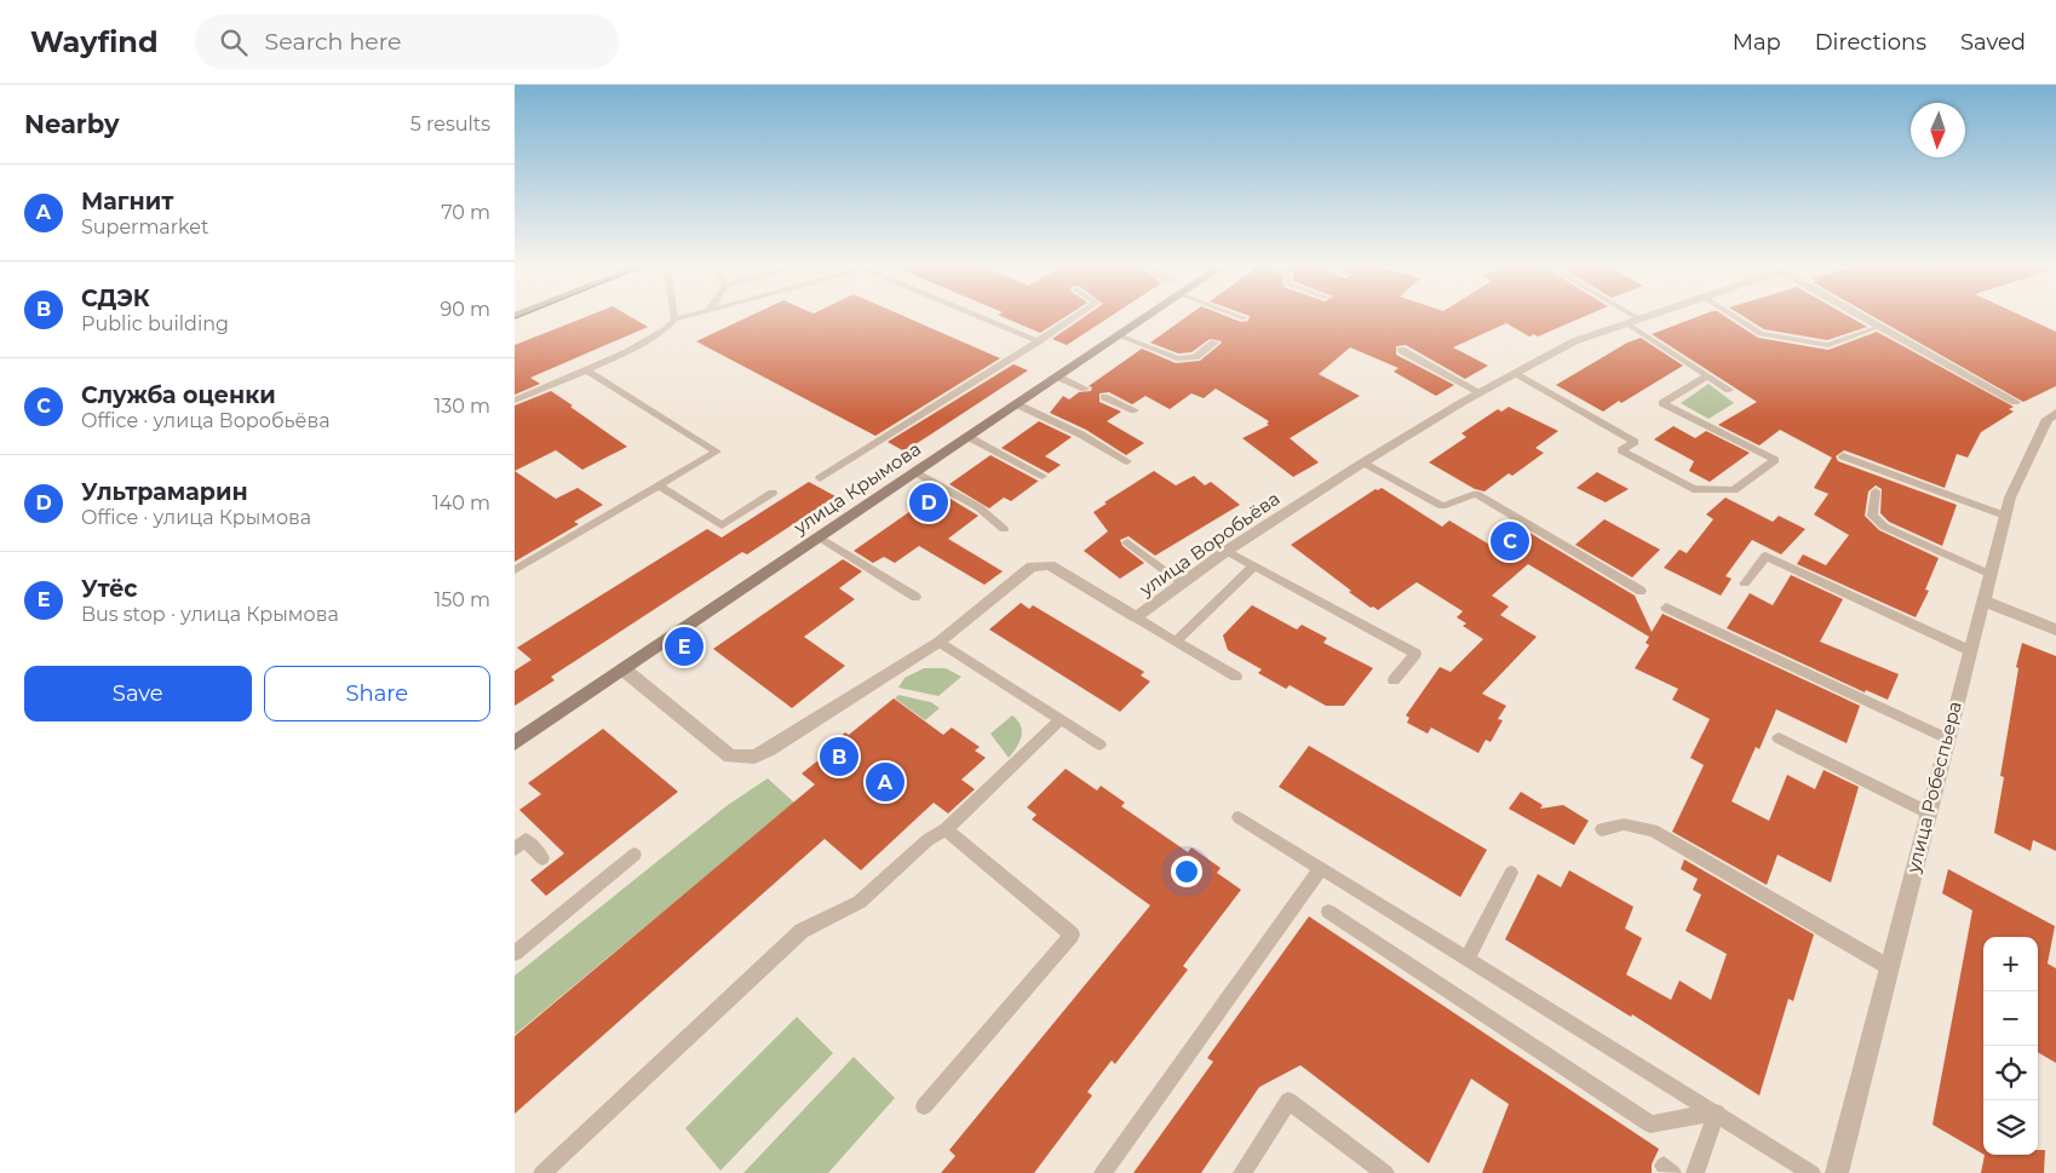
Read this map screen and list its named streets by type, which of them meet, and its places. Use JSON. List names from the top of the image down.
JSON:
{
  "streets": {
    "street": ["улица Крымова", "улица Воробьёва", "улица Робеспьера"]
  },
  "crossings": [
    ["улица Крымова", "улица Воробьёва"]
  ],
  "north": "bottom",
  "page": {
    "header": "Wayfind",
    "search": "Search here",
    "nav": ["Map", "Directions", "Saved"],
    "heading": ["Nearby", "5 results"],
    "list": [
      {
        "mark": "A",
        "name": "Магнит",
        "note": "Supermarket",
        "value": "70 m"
      },
      {
        "mark": "B",
        "name": "СДЭК",
        "note": "Public building",
        "value": "90 m"
      },
      {
        "mark": "C",
        "name": "Служба оценки",
        "note": "Office · улица Воробьёва",
        "value": "130 m"
      },
      {
        "mark": "D",
        "name": "Ультрамарин",
        "note": "Office · улица Крымова",
        "value": "140 m"
      },
      {
        "mark": "E",
        "name": "Утёс",
        "note": "Bus stop · улица Крымова",
        "value": "150 m"
      }
    ],
    "pins": [
      "D",
      "C",
      "E",
      "B",
      "A"
    ],
    "buttons": ["Save", "Share"],
    "map_buttons": ["+", "−"]
  }
}
